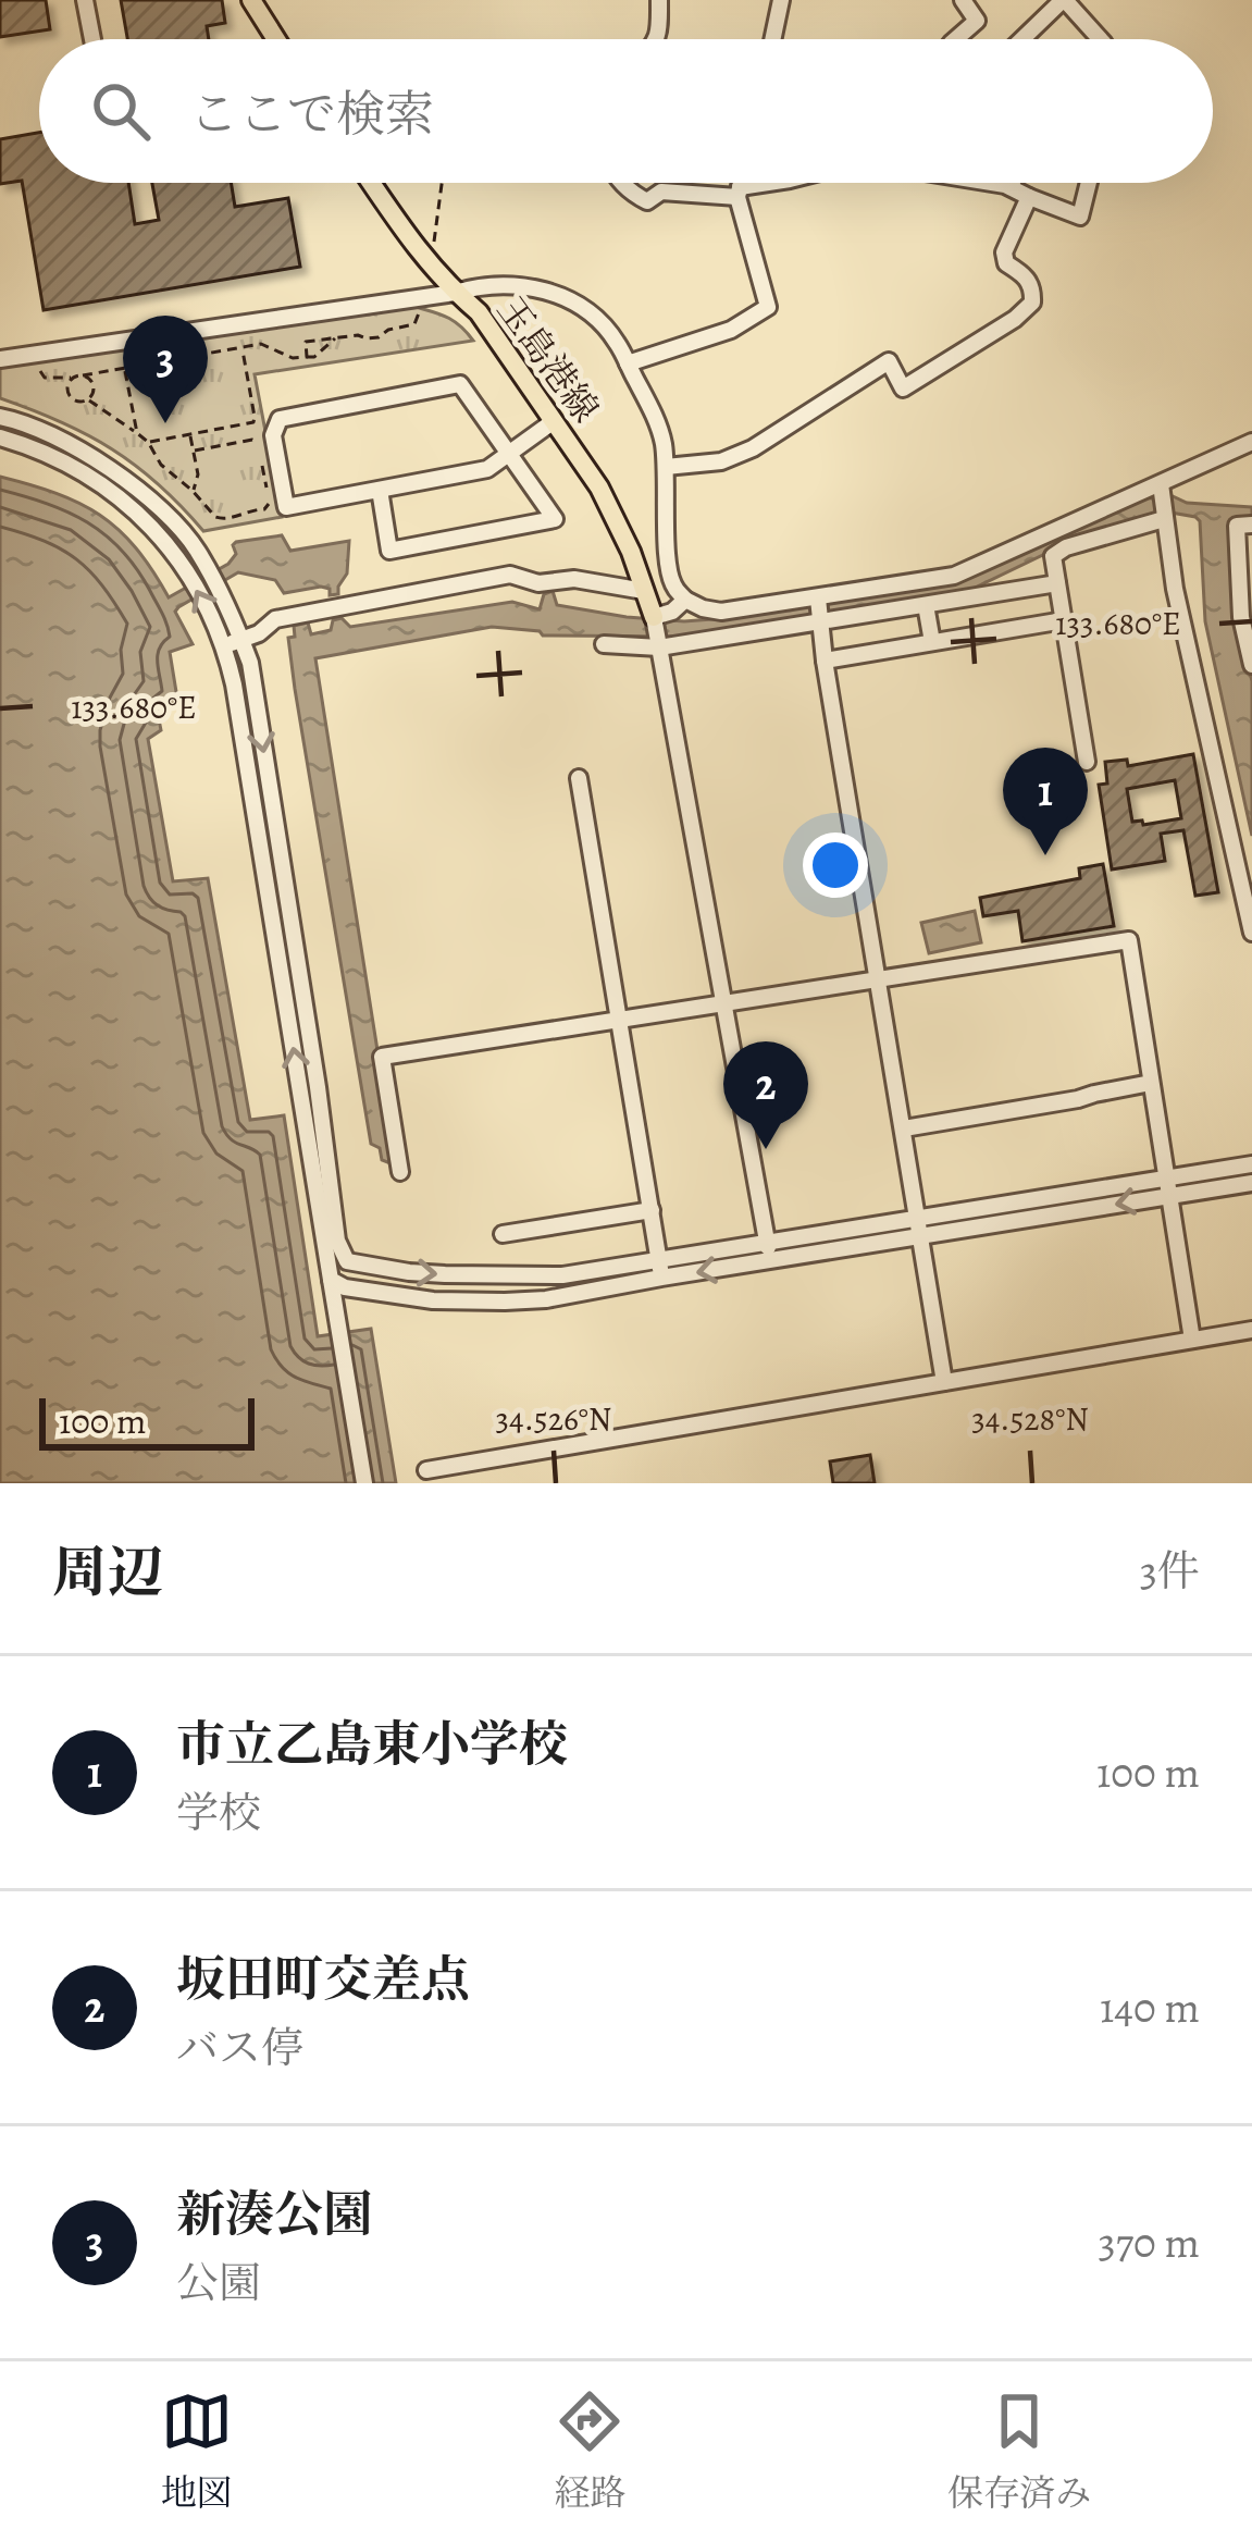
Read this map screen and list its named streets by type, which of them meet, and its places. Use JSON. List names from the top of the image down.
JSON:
{
  "streets": {
    "main road": ["玉島港線"]
  },
  "scale_bar": "100 m",
  "page": {
    "search": "ここで検索",
    "pins": ["3", "1", "2"],
    "scale": "100 m",
    "heading": ["周辺", "3件"],
    "list": [
      {
        "mark": "1",
        "name": "市立乙島東小学校",
        "note": "学校",
        "value": "100 m"
      },
      {
        "mark": "2",
        "name": "坂田町交差点",
        "note": "バス停",
        "value": "140 m"
      },
      {
        "mark": "3",
        "name": "新湊公園",
        "note": "公園",
        "value": "370 m"
      }
    ],
    "nav": ["地図", "経路", "保存済み"]
  },
  "coordinates": ["133.680°E", "34.526°N", "34.528°N"]
}
